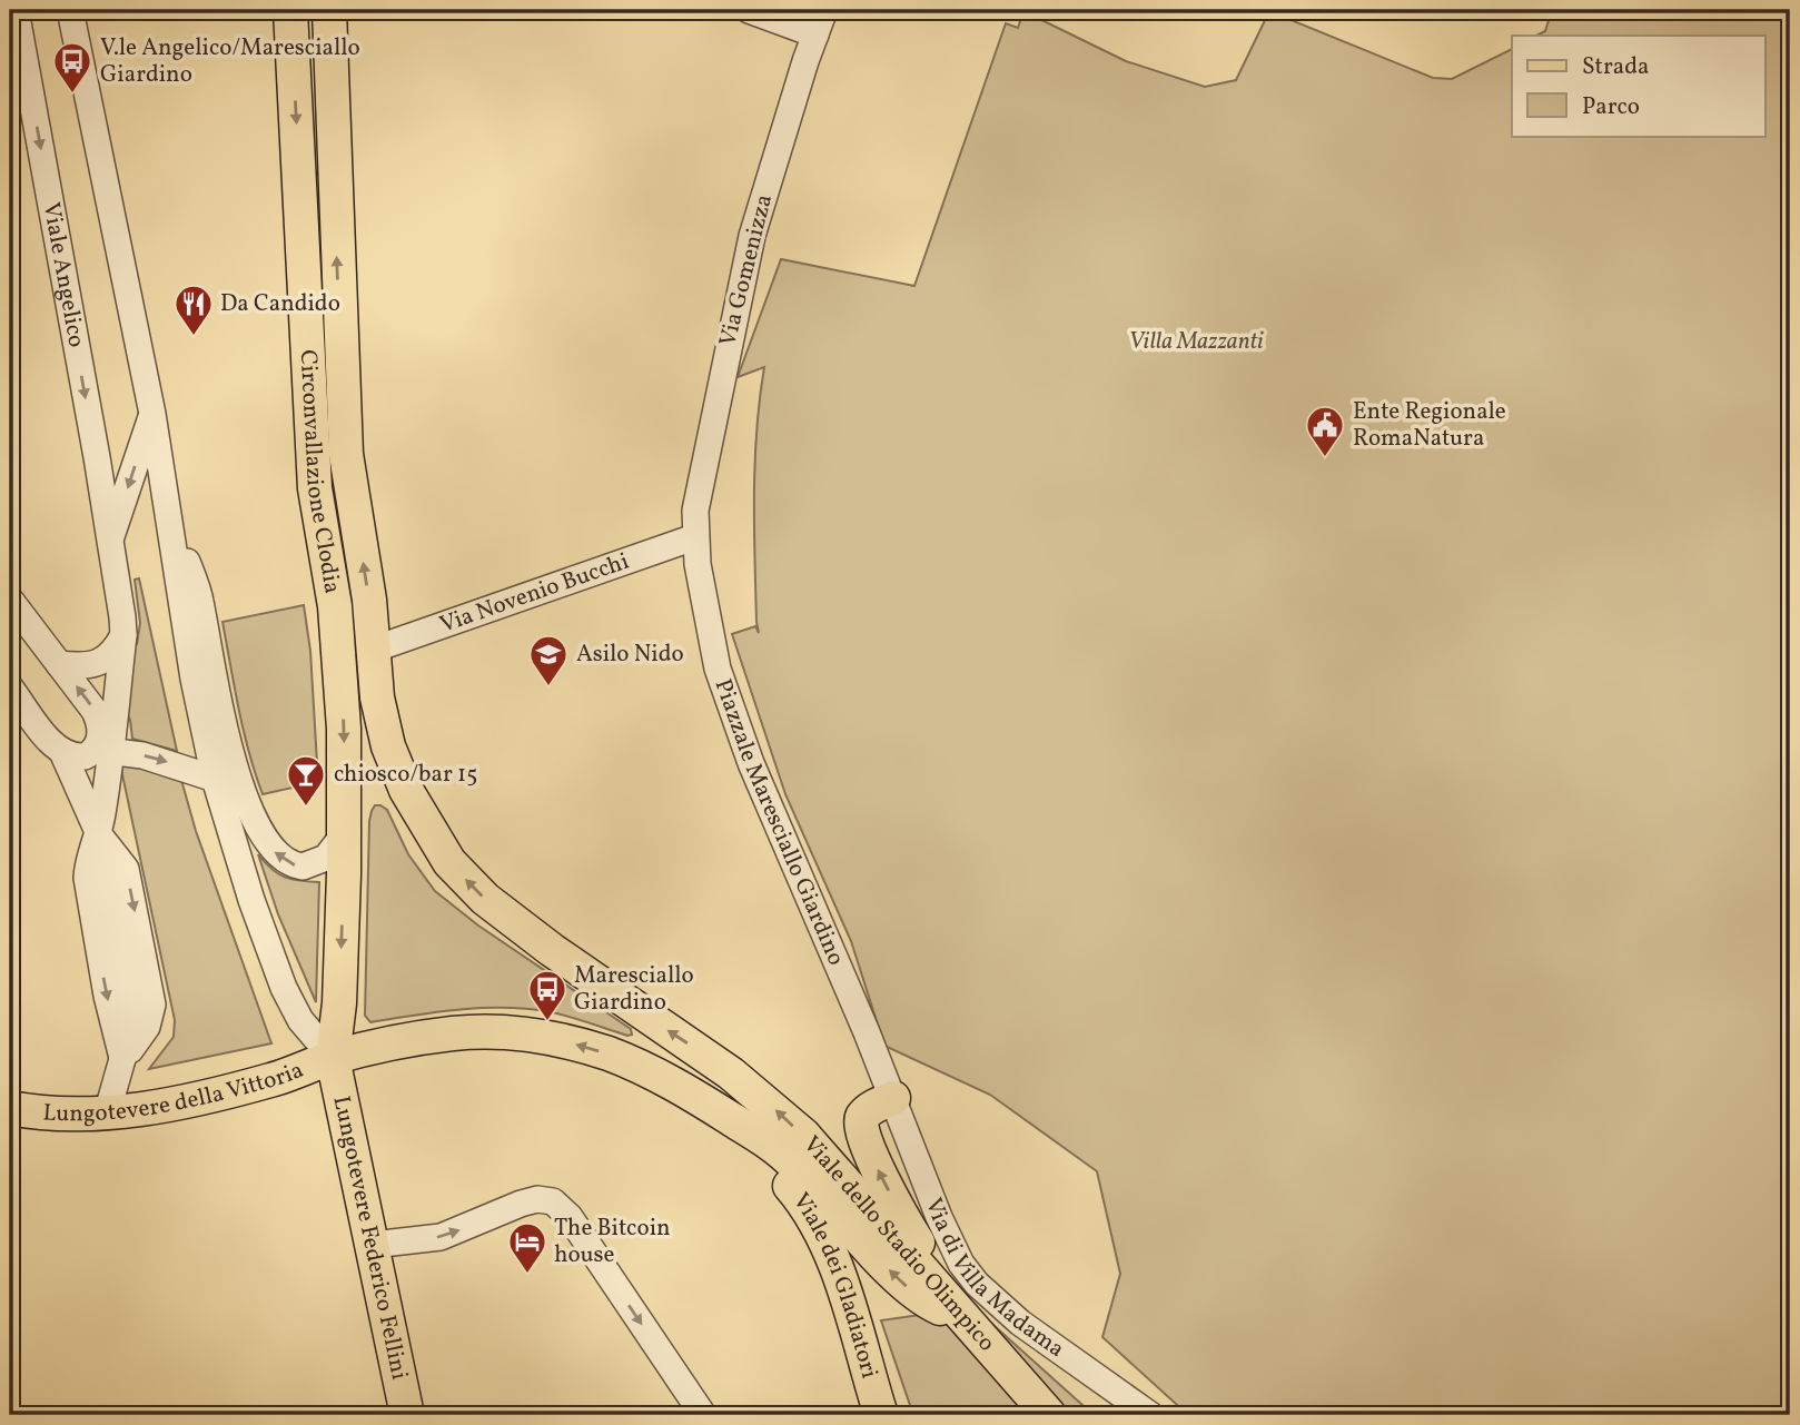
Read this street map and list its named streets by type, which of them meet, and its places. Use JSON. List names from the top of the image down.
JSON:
{
  "streets": {
    "main road": [
      "Circonvallazione Clodia",
      "Lungotevere della Vittoria",
      "Lungotevere Federico Fellini",
      "Viale dello Stadio Olimpico",
      "Viale dei Gladiatori"
    ],
    "street": [
      "Via Gomenizza",
      "Viale Angelico",
      "Via Novenio Bucchi",
      "Piazzale Maresciallo Giardino",
      "Via di Villa Madama"
    ]
  },
  "crossings": [
    ["Via Gomenizza", "Via Novenio Bucchi"],
    ["Via Gomenizza", "Piazzale Maresciallo Giardino"],
    ["Circonvallazione Clodia", "Via Novenio Bucchi"],
    ["Circonvallazione Clodia", "Viale dello Stadio Olimpico"],
    ["Via Novenio Bucchi", "Piazzale Maresciallo Giardino"],
    ["Via Novenio Bucchi", "Viale dello Stadio Olimpico"],
    ["Piazzale Maresciallo Giardino", "Via di Villa Madama"],
    ["Lungotevere della Vittoria", "Lungotevere Federico Fellini"]
  ],
  "parks": ["Villa Mazzanti"],
  "places": {
    "bus stop": ["V.le Angelico/Maresciallo Giardino", "Maresciallo Giardino"],
    "restaurant": ["Da Candido"],
    "public building": ["Ente Regionale RomaNatura"],
    "school or university": ["Asilo Nido"],
    "bar": ["chiosco/bar 15"],
    "hotel": ["The Bitcoin house"]
  },
  "legend": ["Strada", "Parco"]
}
